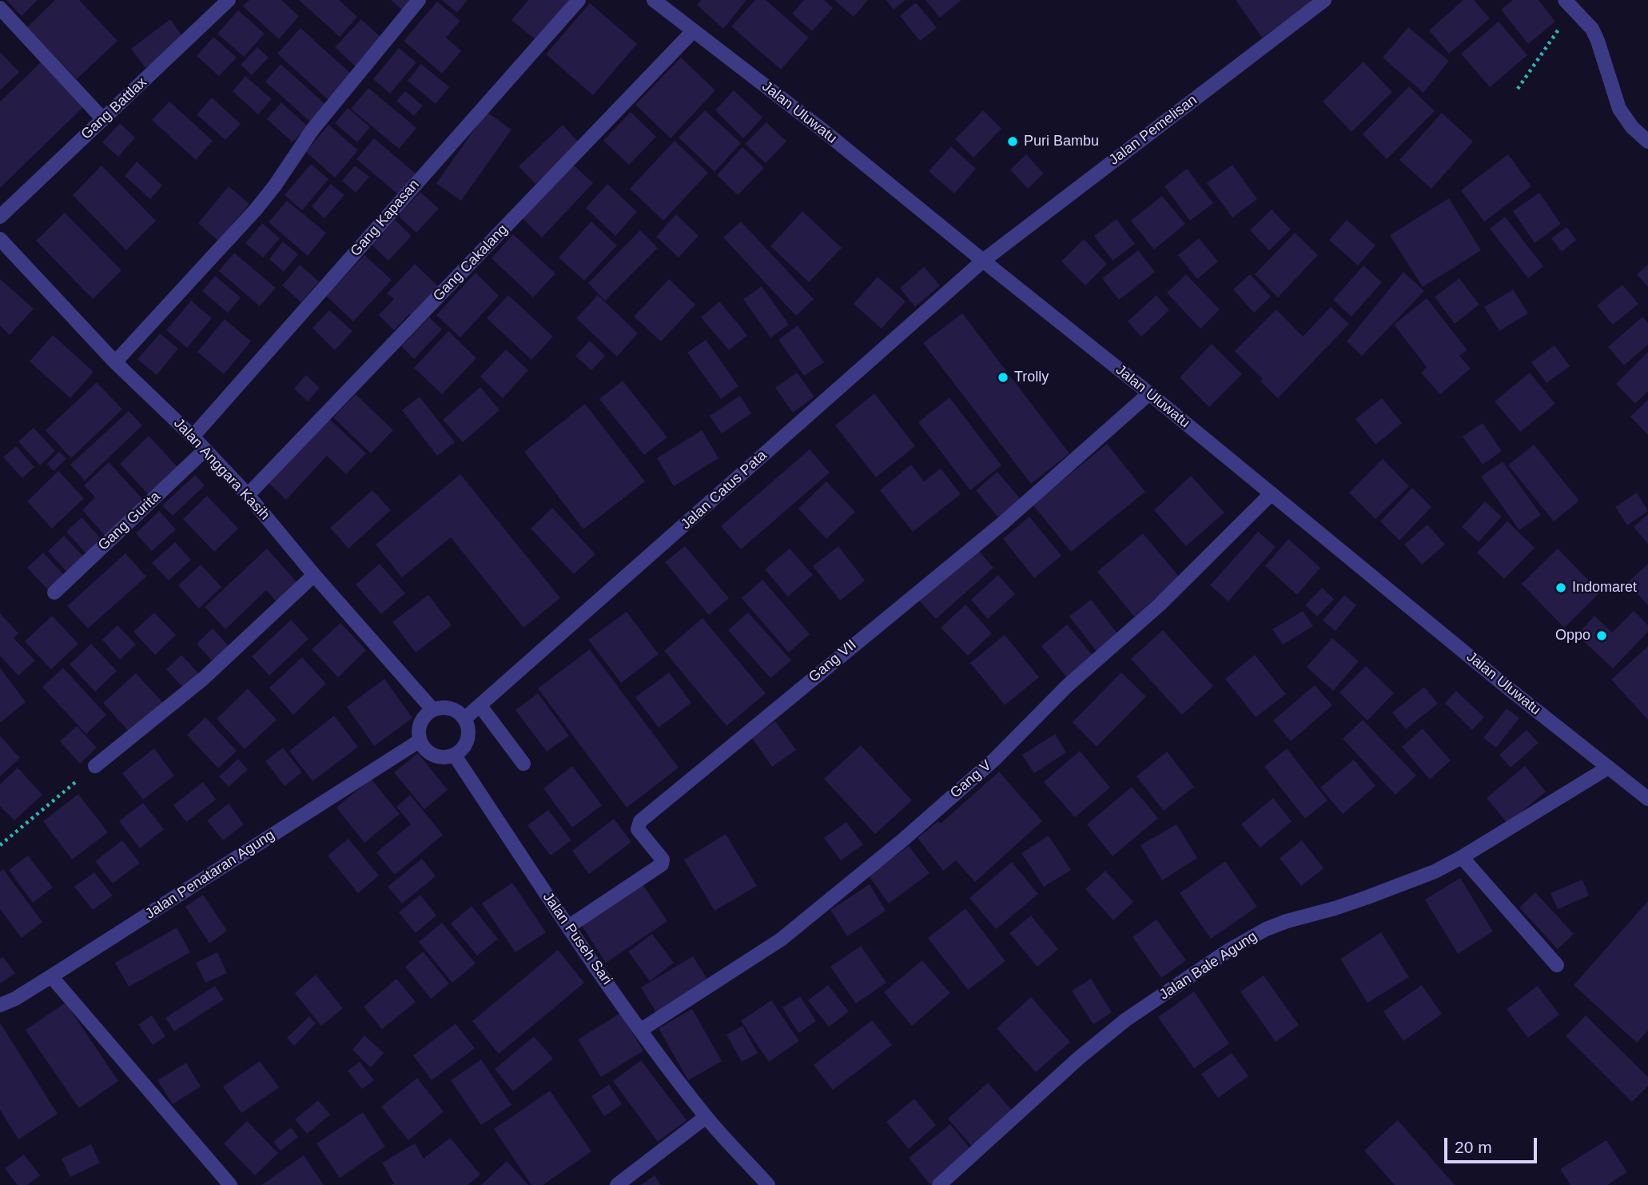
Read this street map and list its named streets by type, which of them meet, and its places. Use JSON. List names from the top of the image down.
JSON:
{
  "streets": {
    "street": [
      "Gang Battlax",
      "Jalan Uluwatu",
      "Jalan Pemelisan",
      "Gang Kapasan",
      "Gang Cakalang",
      "Jalan Anggara Kasih",
      "Jalan Catus Pata",
      "Gang Gurita",
      "Gang VII",
      "Gang V",
      "Jalan Penataran Agung",
      "Jalan Puseh Sari",
      "Jalan Bale Agung"
    ]
  },
  "crossings": [
    ["Jalan Uluwatu", "Jalan Pemelisan"],
    ["Jalan Uluwatu", "Gang Cakalang"],
    ["Jalan Uluwatu", "Jalan Catus Pata"],
    ["Jalan Uluwatu", "Gang VII"],
    ["Jalan Uluwatu", "Gang V"],
    ["Jalan Uluwatu", "Jalan Bale Agung"],
    ["Jalan Pemelisan", "Jalan Catus Pata"],
    ["Gang Kapasan", "Jalan Anggara Kasih"],
    ["Gang Cakalang", "Jalan Anggara Kasih"],
    ["Jalan Anggara Kasih", "Jalan Catus Pata"],
    ["Jalan Anggara Kasih", "Gang Gurita"],
    ["Jalan Anggara Kasih", "Jalan Penataran Agung"],
    ["Jalan Anggara Kasih", "Jalan Puseh Sari"],
    ["Jalan Catus Pata", "Jalan Penataran Agung"],
    ["Jalan Catus Pata", "Jalan Puseh Sari"],
    ["Gang VII", "Jalan Puseh Sari"],
    ["Gang V", "Jalan Puseh Sari"],
    ["Jalan Penataran Agung", "Jalan Puseh Sari"]
  ],
  "places": [
    "Puri Bambu",
    "Trolly",
    "Indomaret",
    "Oppo"
  ],
  "scale_bar": "20 m"
}
